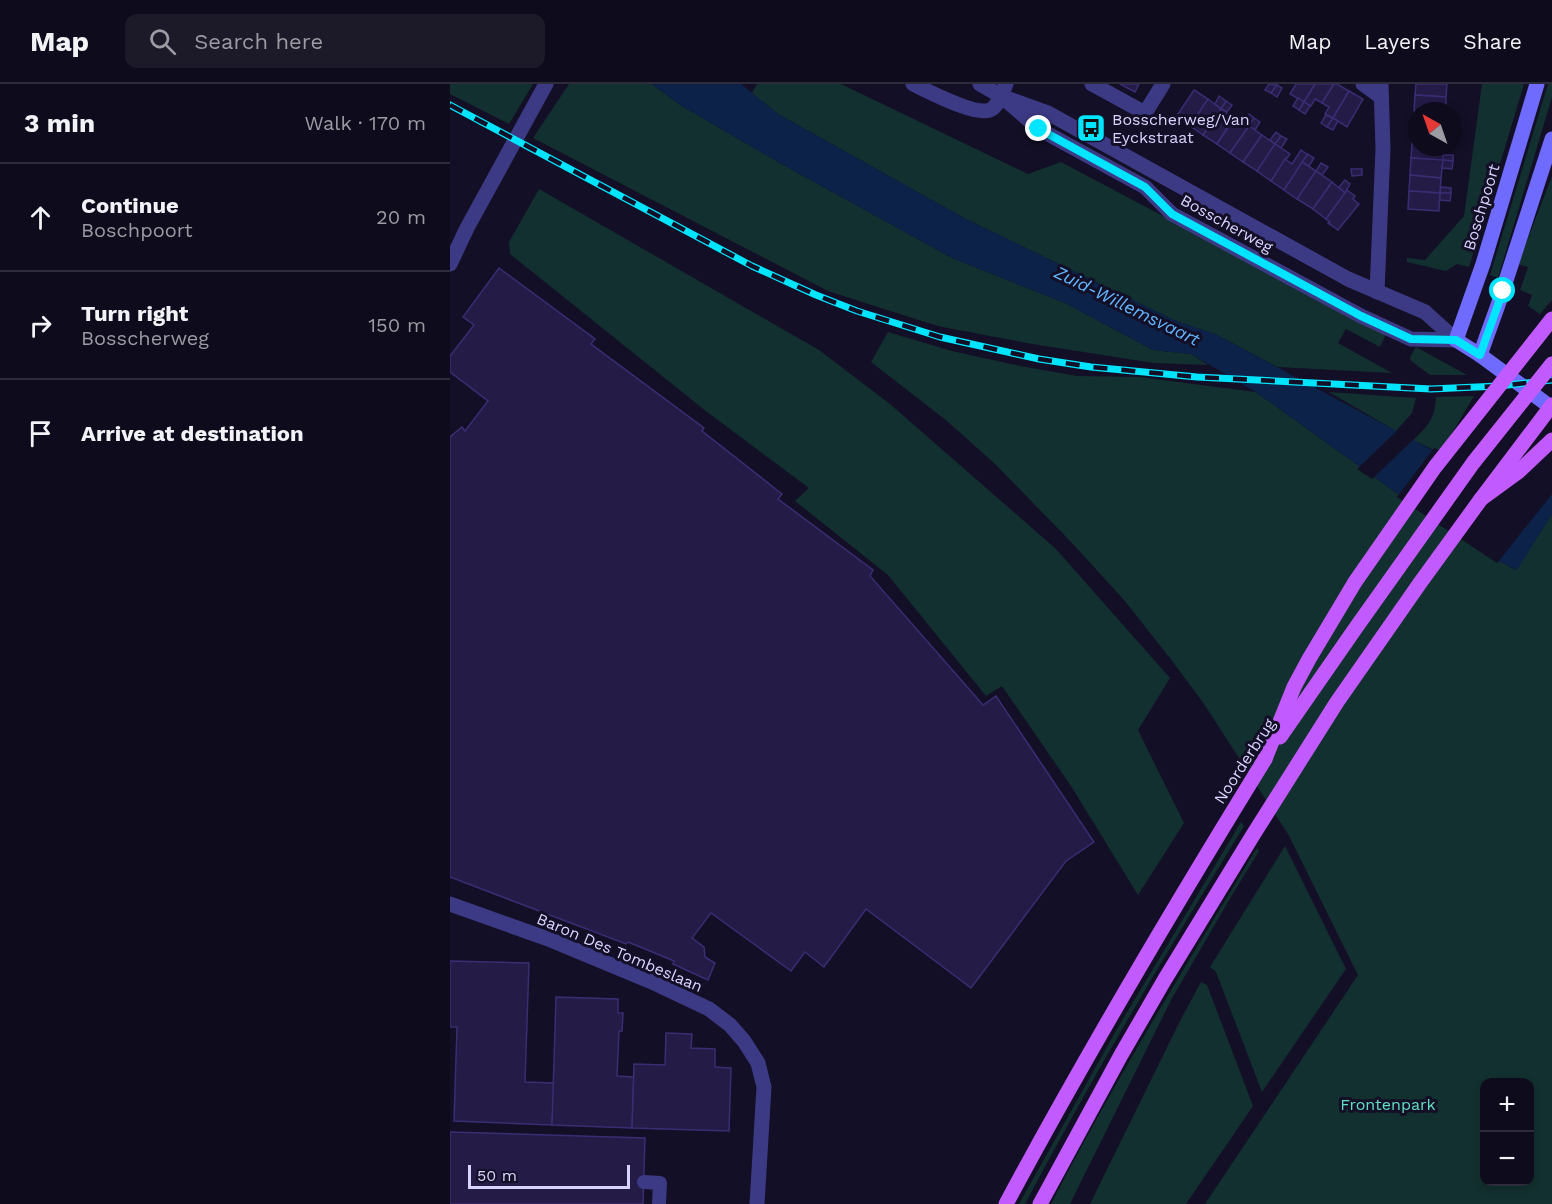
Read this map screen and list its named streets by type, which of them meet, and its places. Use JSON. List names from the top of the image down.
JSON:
{
  "streets": {
    "main road": ["Boschpoort", "Bosscherweg", "Noorderbrug"],
    "street": ["Baron Des Tombeslaan"]
  },
  "crossings": [
    ["Boschpoort", "Bosscherweg"]
  ],
  "water": ["Zuid-Willemsvaart"],
  "parks": ["Frontenpark"],
  "places": {
    "bus stop": ["Bosscherweg/Van Eyckstraat"]
  },
  "scale_bar": "50 m",
  "north": "top left",
  "page": {
    "header": "Map",
    "search": "Search here",
    "nav": ["Map", "Layers", "Share"],
    "heading": ["3 min", "Walk · 170 m"],
    "list": [
      ["Continue", "Boschpoort", "20 m"],
      ["Turn right", "Bosscherweg", "150 m"],
      "Arrive at destination"
    ],
    "map_buttons": ["+", "−"],
    "scale": "50 m"
  }
}
